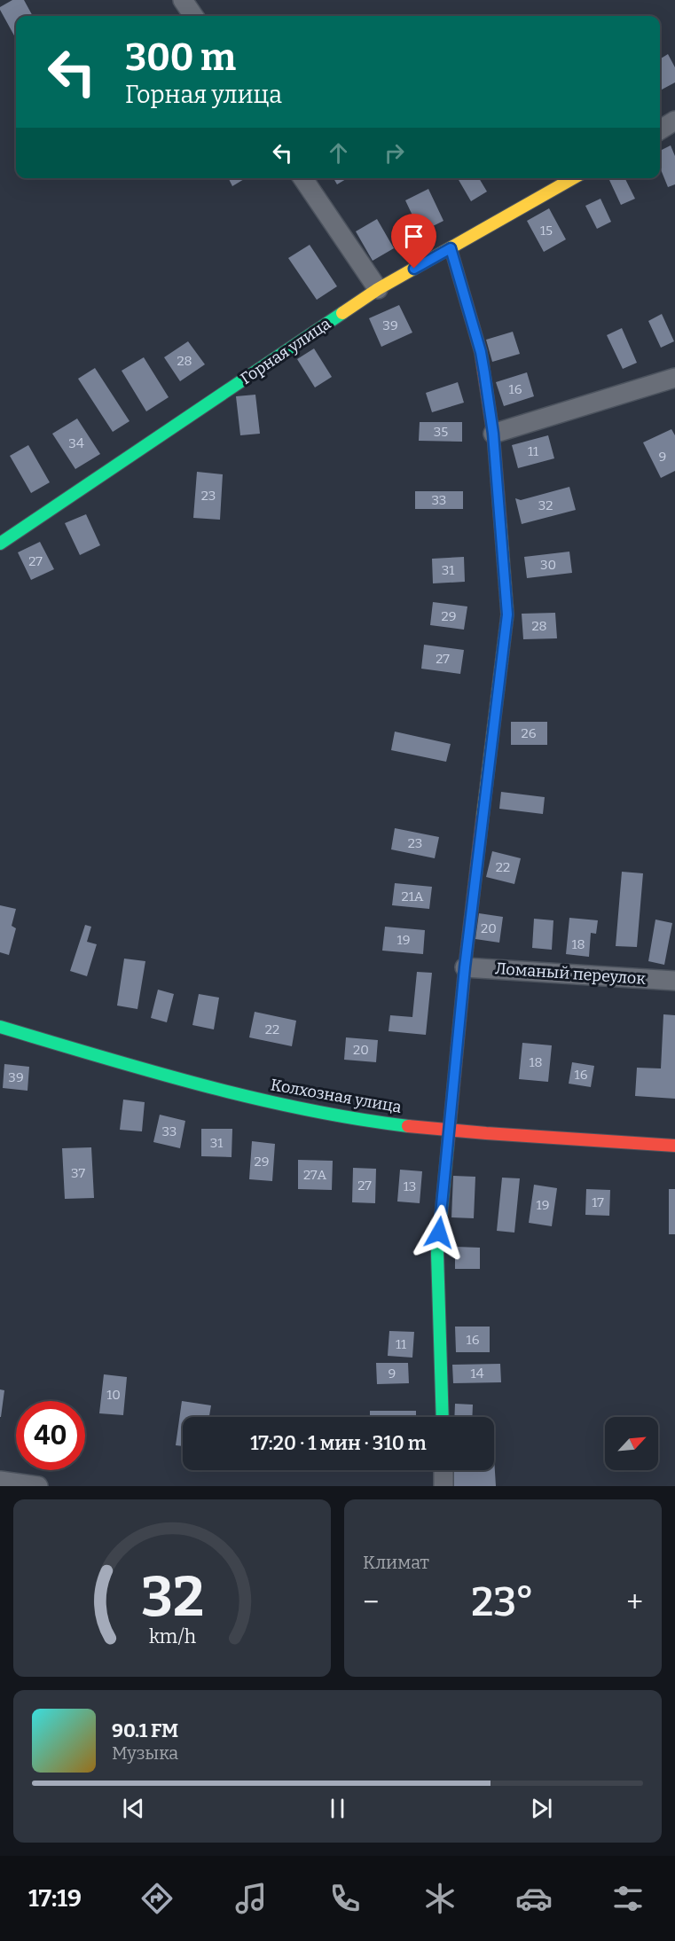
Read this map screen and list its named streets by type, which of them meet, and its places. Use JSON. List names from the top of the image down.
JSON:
{
  "streets": {
    "street": ["Горная улица", "Ломаный переулок", "Колхозная улица"]
  },
  "house_numbers": [
    "15",
    "39",
    "28",
    "16",
    "35",
    "34",
    "11",
    "9",
    "23",
    "33",
    "32",
    "27",
    "30",
    "31",
    "29",
    "28",
    "27",
    "26",
    "23",
    "22",
    "21А",
    "20",
    "19",
    "18",
    "22",
    "20",
    "18",
    "16",
    "39",
    "33",
    "31",
    "29",
    "37",
    "27А",
    "27",
    "13",
    "17",
    "19",
    "16",
    "11",
    "9",
    "14",
    "10"
  ],
  "north": "top right",
  "page": {
    "turn": ["300 m", "Горная улица"],
    "limit": "40",
    "trip": "17:20 · 1 мин · 310 m",
    "tile": "Климат",
    "heat": ["−", "23°", "+"],
    "song": ["90.1 FM", "Музыка"],
    "tabs": "17:19",
    "gauge": ["32", "km/h"]
  }
}
